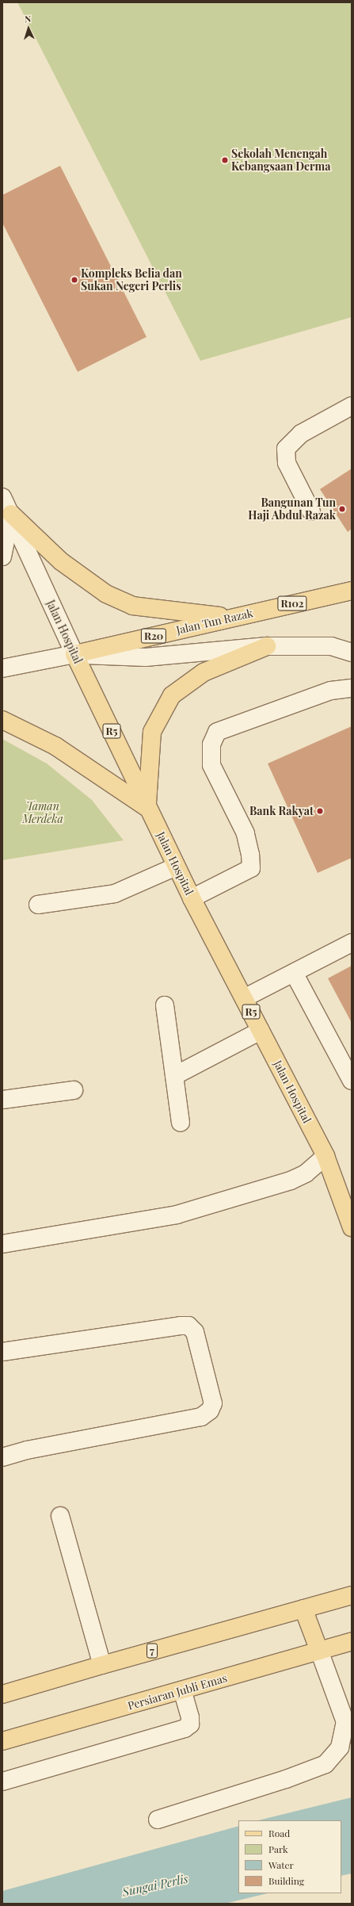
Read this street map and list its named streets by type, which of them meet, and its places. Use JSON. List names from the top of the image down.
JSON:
{
  "streets": {
    "main road": [
      "R102",
      "Jalan Tun Razak",
      "Jalan Hospital",
      "R20",
      "R5",
      "7",
      "Persiaran Jubli Emas"
    ]
  },
  "crossings": [
    ["Jalan Tun Razak", "Jalan Hospital"],
    ["Jalan Hospital", "R5"]
  ],
  "water": ["Sungai Perlis"],
  "parks": ["Taman Merdeka"],
  "places": [
    "Sekolah Menengah Kebangsaan Derma",
    "Kompleks Belia dan Sukan Negeri Perlis",
    "Bangunan Tun Haji Abdul Razak",
    "Bank Rakyat"
  ],
  "legend": [
    "Road",
    "Park",
    "Water",
    "Building"
  ],
  "north": "top"
}
